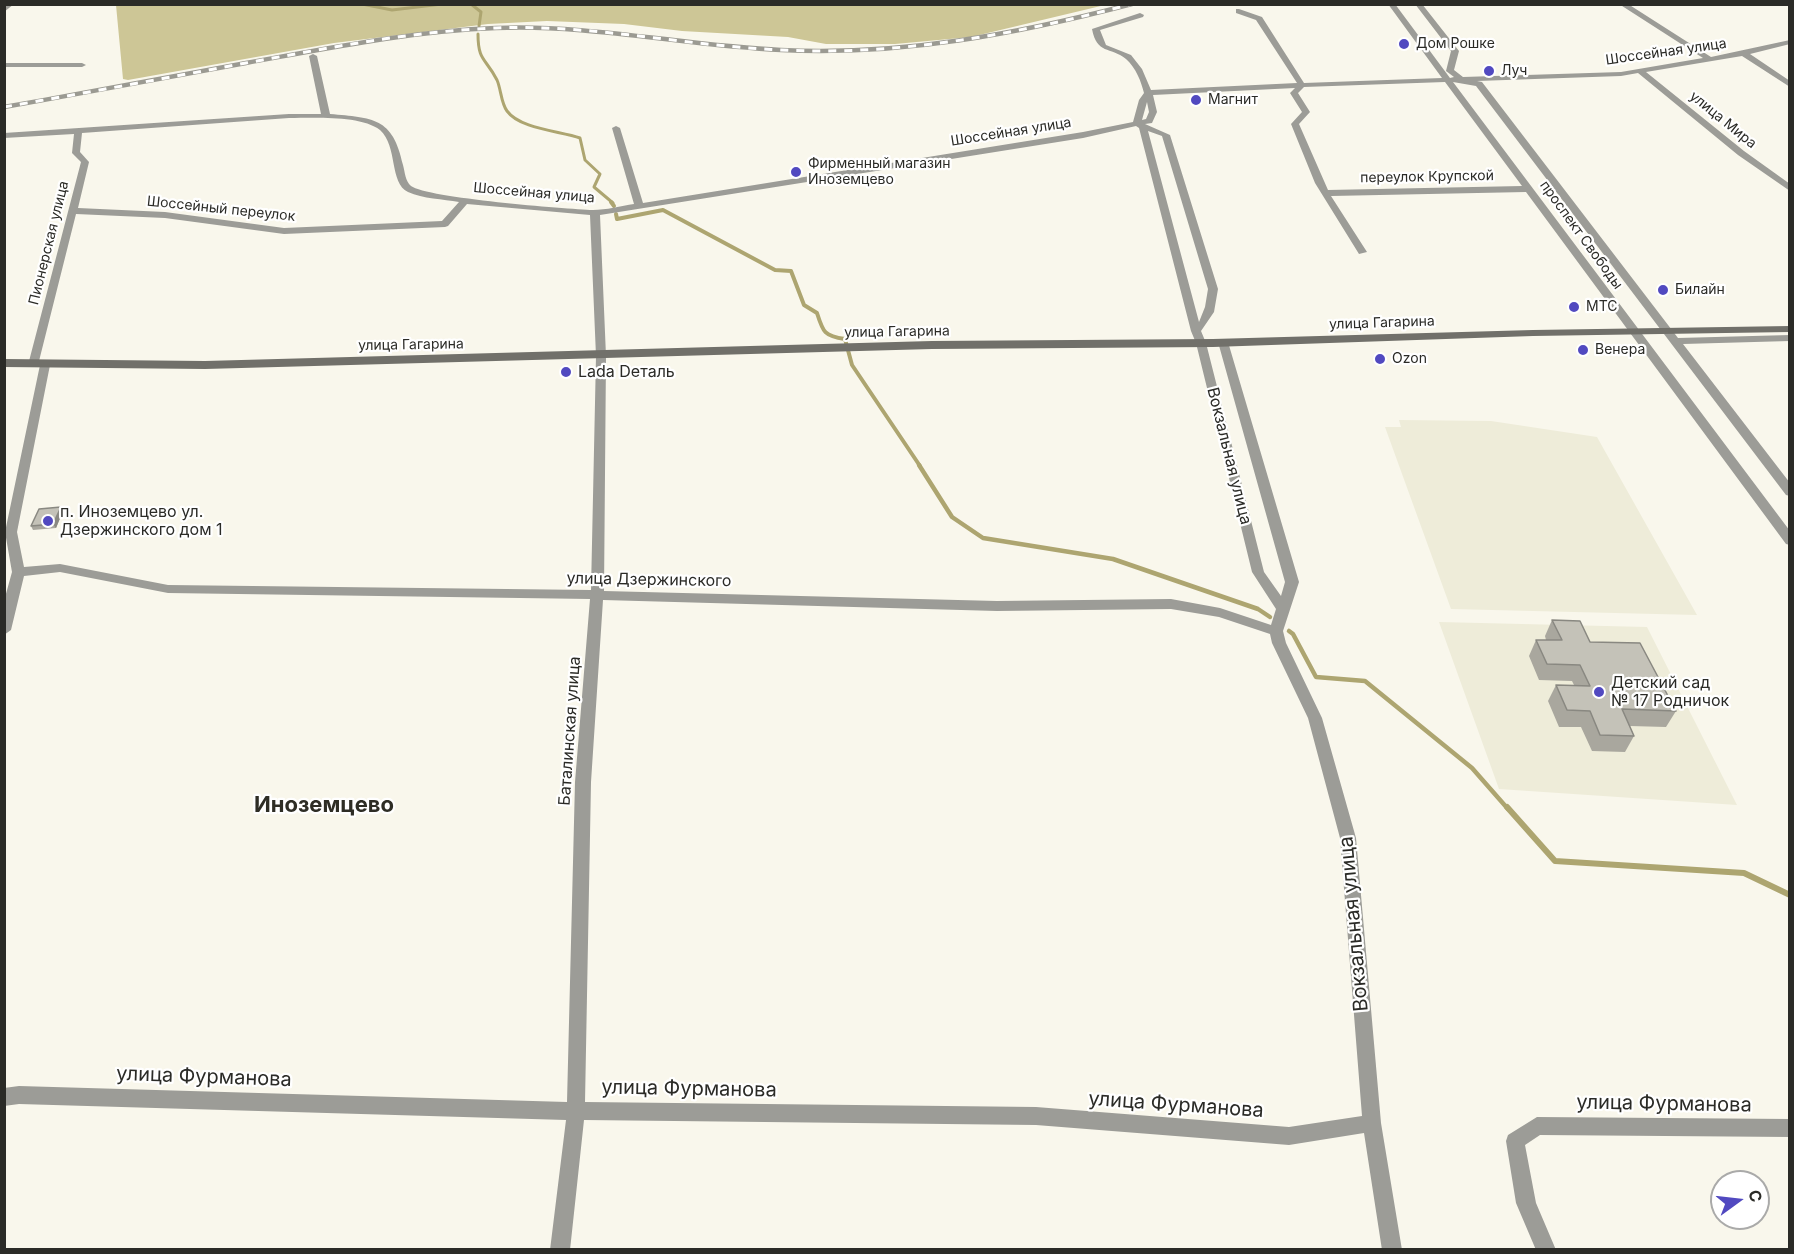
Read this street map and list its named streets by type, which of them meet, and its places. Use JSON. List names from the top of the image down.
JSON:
{
  "streets": {
    "main road": ["улица Гагарина"],
    "street": [
      "Шоссейная улица",
      "улица Мира",
      "переулок Крупской",
      "Шоссейный переулок",
      "проспект Свободы",
      "Пионерская улица",
      "Вокзальная улица",
      "улица Дзержинского",
      "Баталинская улица",
      "улица Фурманова"
    ]
  },
  "crossings": [
    ["Шоссейная улица", "улица Мира"],
    ["Шоссейная улица", "Шоссейный переулок"],
    ["Шоссейная улица", "проспект Свободы"],
    ["Шоссейная улица", "Пионерская улица"],
    ["Шоссейная улица", "Вокзальная улица"],
    ["Шоссейная улица", "Баталинская улица"],
    ["переулок Крупской", "проспект Свободы"],
    ["Шоссейный переулок", "Пионерская улица"],
    ["проспект Свободы", "улица Гагарина"],
    ["Пионерская улица", "улица Гагарина"],
    ["Пионерская улица", "улица Дзержинского"],
    ["улица Гагарина", "Вокзальная улица"],
    ["улица Гагарина", "Баталинская улица"],
    ["Вокзальная улица", "улица Дзержинского"],
    ["Вокзальная улица", "улица Фурманова"],
    ["улица Дзержинского", "Баталинская улица"],
    ["Баталинская улица", "улица Фурманова"]
  ],
  "districts": ["Иноземцево"],
  "places": [
    "Дом Рошке",
    "Луч",
    "Магнит",
    "Фирменный магазин Иноземцево",
    "Билайн",
    "МТС",
    "Венера",
    "Ozon",
    "Lada Dеталь",
    "п. Иноземцево ул. Дзержинского дом 1",
    "Детский сад № 17 Родничок"
  ],
  "north": "right"
}
